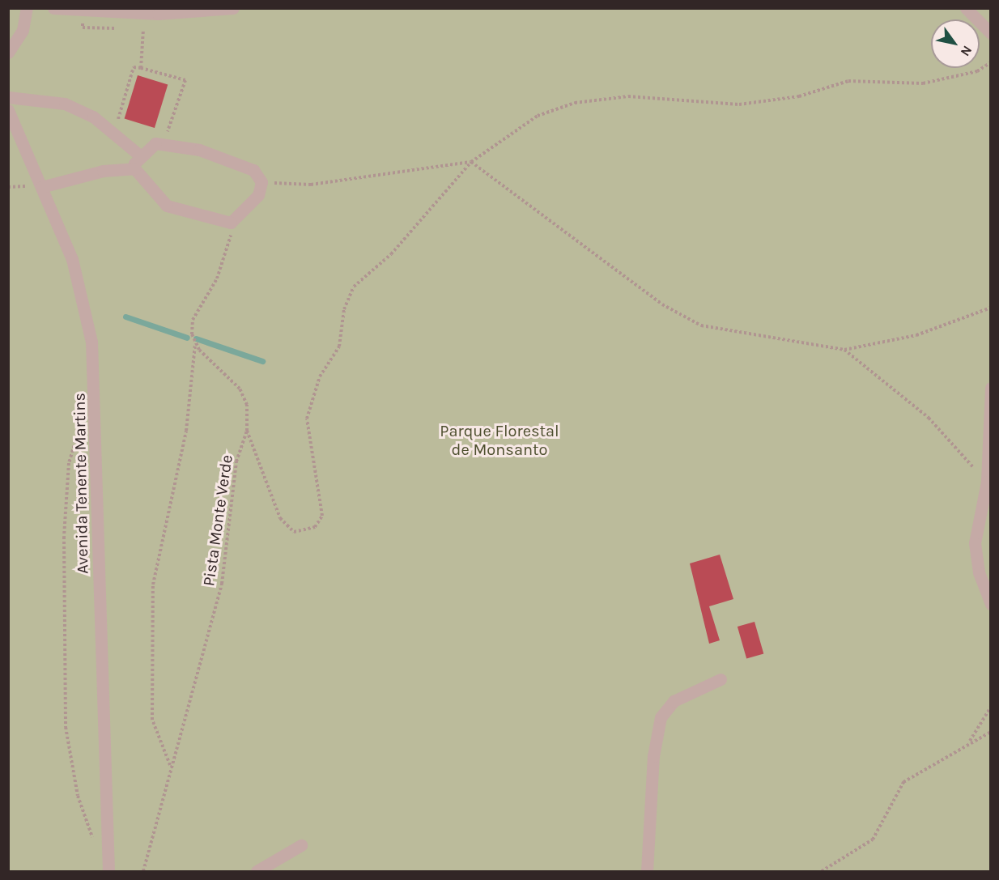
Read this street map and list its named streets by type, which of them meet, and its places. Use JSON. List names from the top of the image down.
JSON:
{
  "streets": {
    "street": ["Avenida Tenente Martins"],
    "path": ["Pista Monte Verde"]
  },
  "parks": ["Parque Florestal de Monsanto"],
  "north": "bottom right"
}
